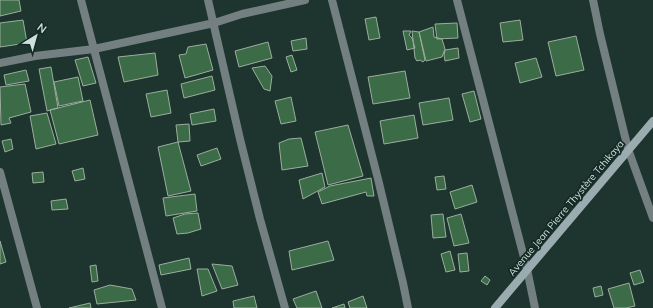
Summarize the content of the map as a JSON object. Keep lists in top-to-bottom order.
{
  "streets": {
    "street": ["Avenue Jean Pierre Thystère Tchikaya"]
  },
  "north": "top right"
}
